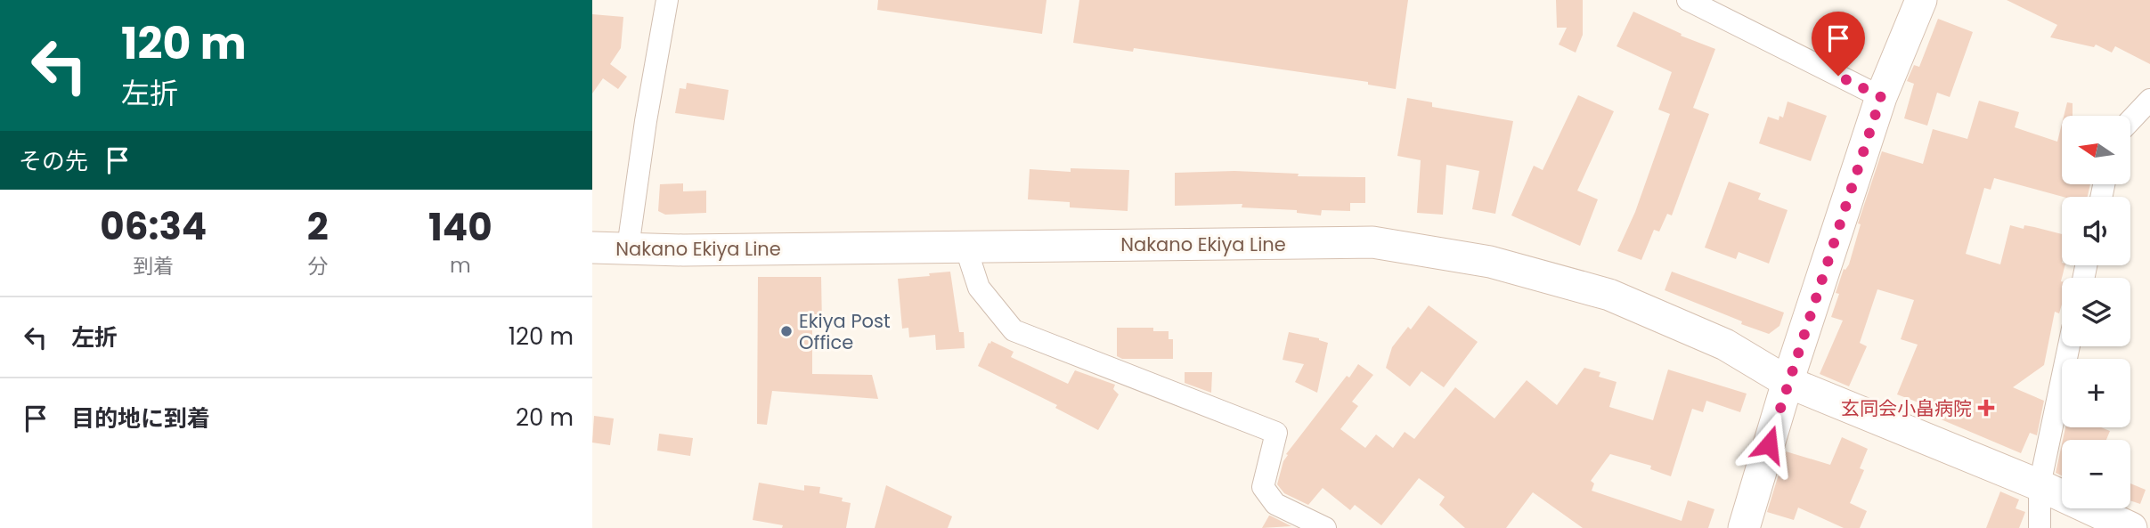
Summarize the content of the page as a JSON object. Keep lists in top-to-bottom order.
{
  "streets": {
    "main road": ["Nakano Ekiya Line"]
  },
  "places": {
    "other": ["Ekiya Post Office"],
    "health": ["玄同会小畠病院"]
  },
  "north": "left",
  "page": {
    "turn": ["120 m", "左折"],
    "map_buttons": ["+", "−"],
    "then": "その先",
    "eta": [
      "06:34",
      "到着",
      "2",
      "分",
      "140",
      "m"
    ],
    "list": [
      {
        "name": "左折",
        "value": "120 m"
      },
      {
        "name": "目的地に到着",
        "value": "20 m"
      }
    ]
  }
}
